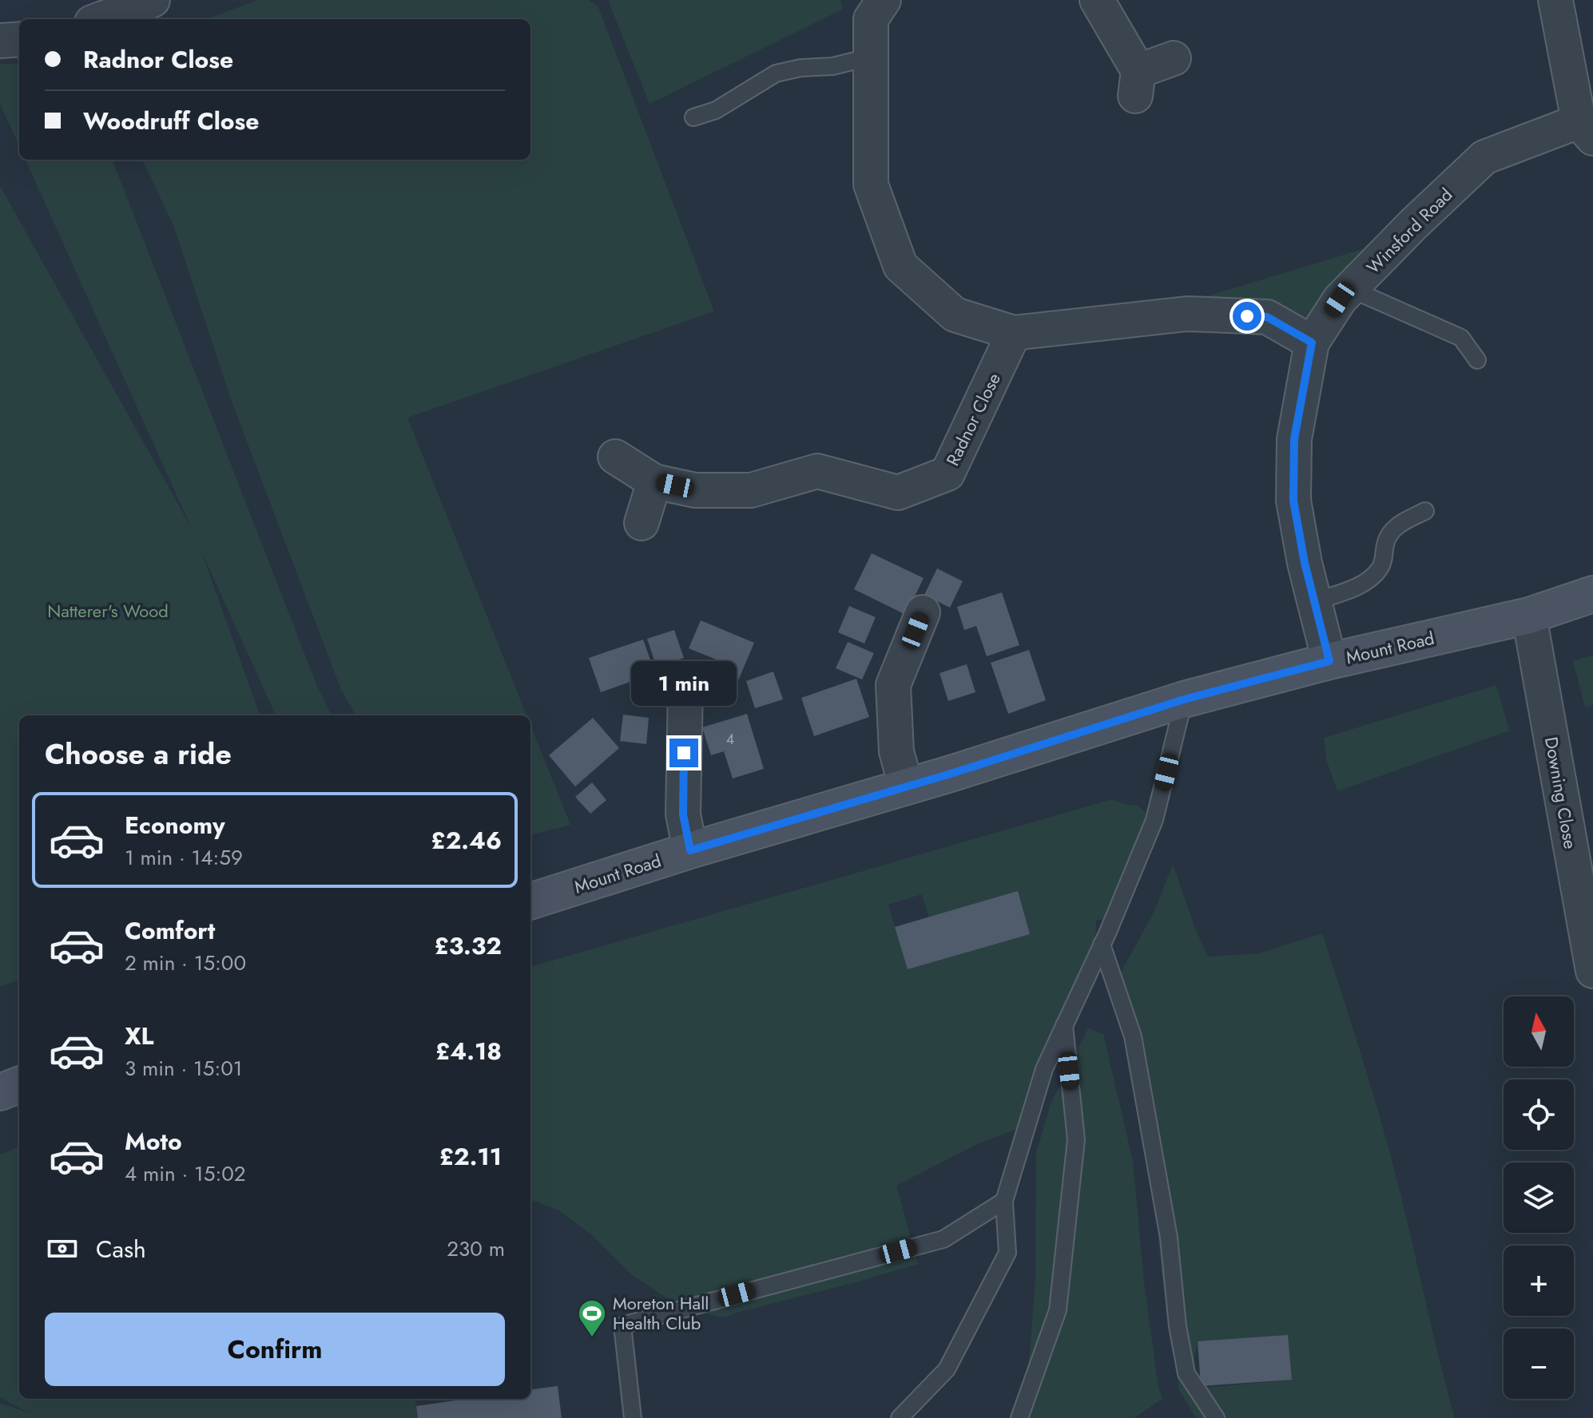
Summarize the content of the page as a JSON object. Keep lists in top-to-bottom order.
{
  "streets": {
    "street": [
      "Winsford Road",
      "Radnor Close",
      "Mount Road",
      "Downing Close"
    ]
  },
  "crossings": [
    ["Winsford Road", "Mount Road"],
    ["Mount Road", "Downing Close"]
  ],
  "parks": ["Natterer's Wood"],
  "places": {
    "sports": ["Moreton Hall Health Club"]
  },
  "house_numbers": ["4"],
  "north": "top",
  "page": {
    "banner": ["Radnor Close", "Woodruff Close"],
    "bubble": "1 min",
    "heading": "Choose a ride",
    "list": [
      {
        "name": "Economy",
        "note": "1 min · 14:59",
        "value": "£2.46"
      },
      {
        "name": "Comfort",
        "note": "2 min · 15:00",
        "value": "£3.32"
      },
      {
        "name": "XL",
        "note": "3 min · 15:01",
        "value": "£4.18"
      },
      {
        "name": "Moto",
        "note": "4 min · 15:02",
        "value": "£2.11"
      }
    ],
    "map_buttons": ["+", "−"],
    "pay": ["Cash", "230 m"],
    "buttons": "Confirm"
  }
}
